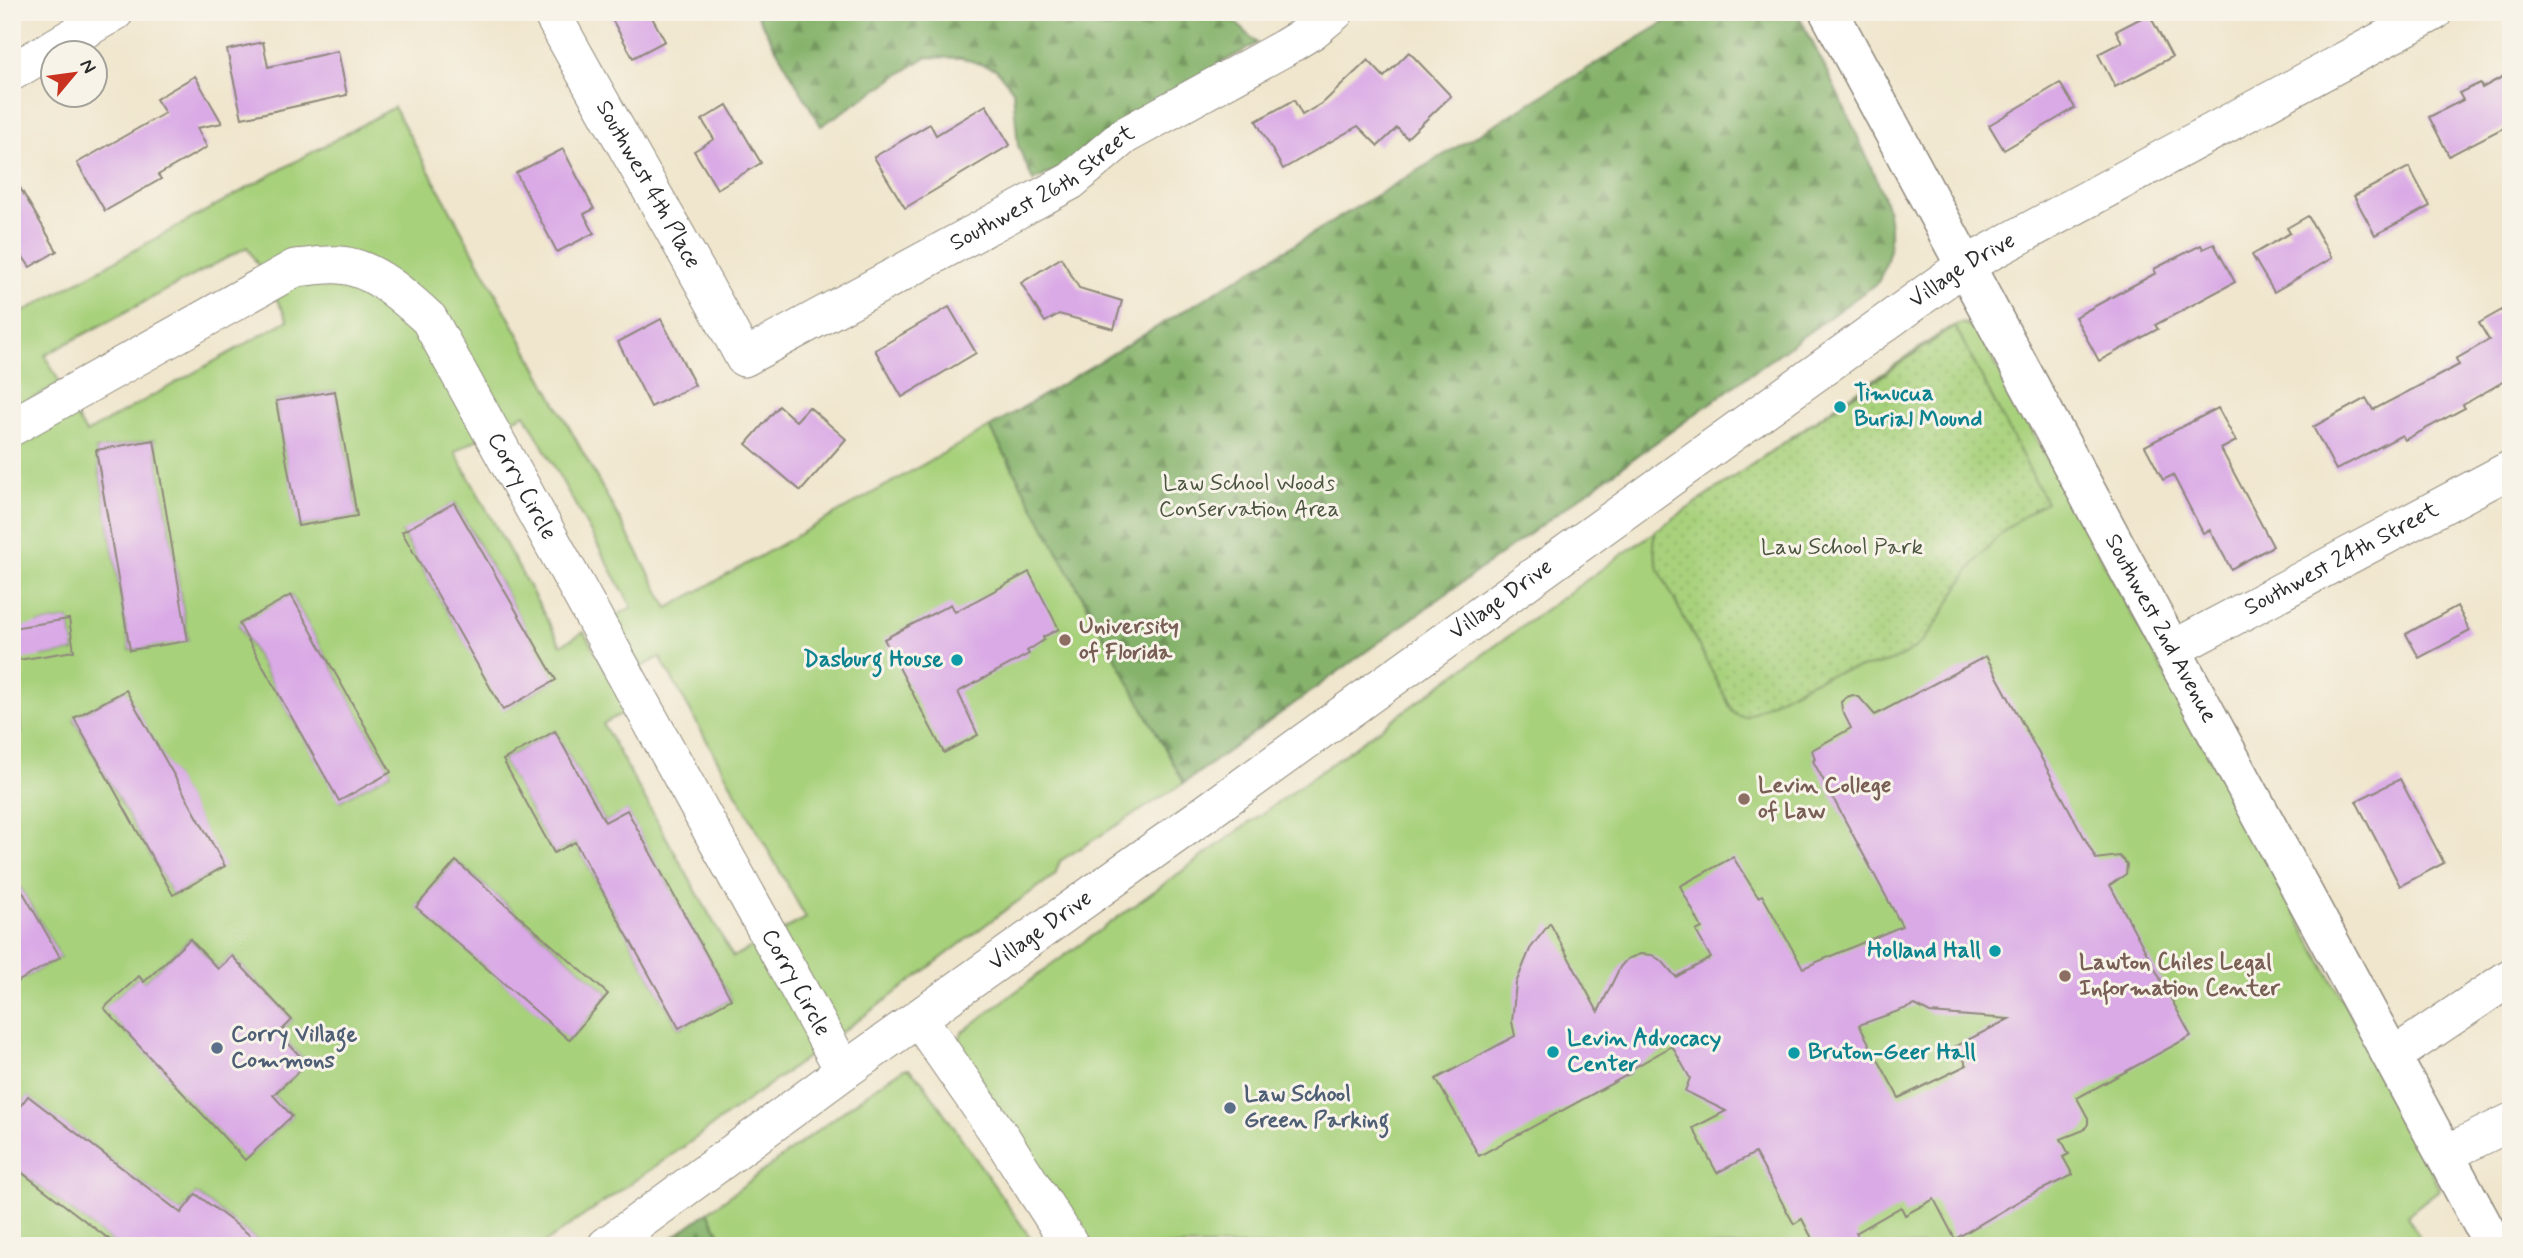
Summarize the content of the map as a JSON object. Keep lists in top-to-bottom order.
{
  "streets": {
    "main road": ["Southwest 2nd Avenue"],
    "street": [
      "Southwest 4th Place",
      "Southwest 26th Street",
      "Village Drive",
      "Corry Circle",
      "Southwest 24th Street"
    ]
  },
  "crossings": [
    ["Southwest 4th Place", "Southwest 26th Street"],
    ["Village Drive", "Corry Circle"],
    ["Village Drive", "Southwest 2nd Avenue"],
    ["Southwest 24th Street", "Southwest 2nd Avenue"]
  ],
  "parks": ["Law School Woods Conservation Area", "Law School Park"],
  "places": [
    "Timucua Burial Mound",
    "University of Florida",
    "Dasburg House",
    "Levin College of Law",
    "Holland Hall",
    "Lawton Chiles Legal Information Center",
    "Corry Village Commons",
    "Levin Advocacy Center",
    "Bruton-Geer Hall",
    "Law School Green Parking"
  ],
  "north": "top right"
}
